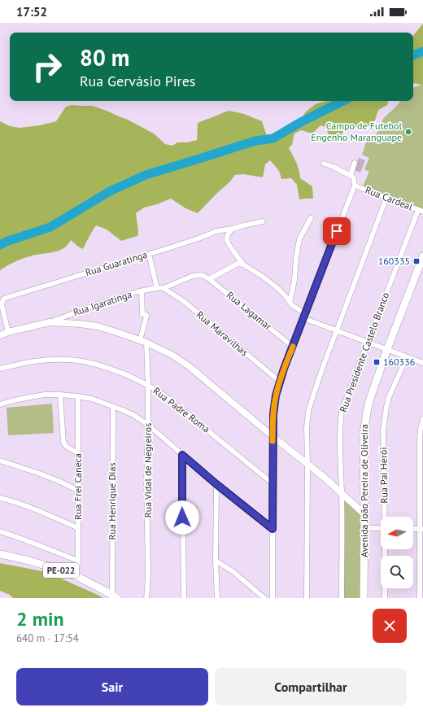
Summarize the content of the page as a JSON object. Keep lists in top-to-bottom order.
{
  "streets": {
    "main road": ["Avenida João Pereira de Oliveira", "PE-022"],
    "street": [
      "Rua Cardeal",
      "Rua Guaratinga",
      "Rua Igaratinga",
      "Rua Lagamar",
      "Rua Maravilhas",
      "Rua Presidente Castelo Branco",
      "Rua Padre Roma",
      "Rua Vidal de Negreiros",
      "Rua Pai Herói",
      "Rua Frei Caneca",
      "Rua Henrique Dias"
    ]
  },
  "crossings": [
    ["Rua Cardeal", "Rua Presidente Castelo Branco"],
    ["Rua Guaratinga", "Rua Igaratinga"],
    ["Rua Igaratinga", "Rua Lagamar"],
    ["Rua Igaratinga", "Rua Maravilhas"],
    ["Rua Padre Roma", "Rua Vidal de Negreiros"],
    ["Rua Frei Caneca", "PE-022"],
    ["Rua Henrique Dias", "PE-022"]
  ],
  "places": {
    "other": ["Campo de Futebol Engenho Maranguape"],
    "transit": ["160335", "160336"]
  },
  "north": "left",
  "page": {
    "status": "17:52",
    "turn": ["80 m", "Rua Gervásio Pires"],
    "heading": ["2 min", "640 m · 17:54"],
    "buttons": ["Sair", "Compartilhar"]
  }
}
